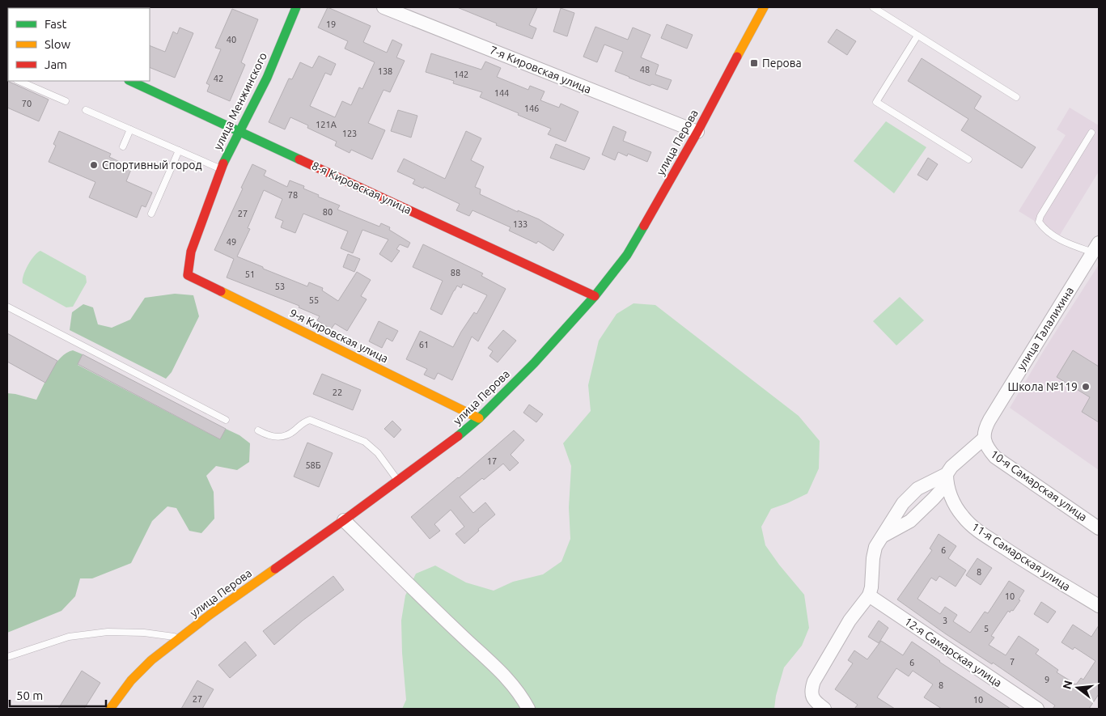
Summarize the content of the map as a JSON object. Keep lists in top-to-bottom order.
{
  "streets": {
    "street": [
      "7-я Кировская улица",
      "улица Менжинского",
      "улица Перова",
      "8-я Кировская улица",
      "улица Талалихина",
      "9-я Кировская улица",
      "10-я Самарская улица",
      "11-я Самарская улица",
      "12-я Самарская улица"
    ]
  },
  "crossings": [
    ["7-я Кировская улица", "улица Перова"],
    ["улица Менжинского", "8-я Кировская улица"],
    ["улица Менжинского", "9-я Кировская улица"],
    ["улица Перова", "8-я Кировская улица"],
    ["улица Перова", "9-я Кировская улица"],
    ["улица Талалихина", "10-я Самарская улица"]
  ],
  "places": {
    "transit": ["Перова"],
    "other": ["Спортивный город", "Школа №119"]
  },
  "house_numbers": [
    "19",
    "40",
    "48",
    "138",
    "142",
    "42",
    "144",
    "70",
    "146",
    "121А",
    "123",
    "78",
    "80",
    "27",
    "133",
    "49",
    "88",
    "51",
    "53",
    "55",
    "61",
    "22",
    "17",
    "58Б",
    "6",
    "8",
    "10",
    "3",
    "5",
    "7",
    "6",
    "9",
    "8",
    "27",
    "10"
  ],
  "legend": ["Fast", "Slow", "Jam"],
  "scale_bar": "50 m",
  "north": "left"
}
